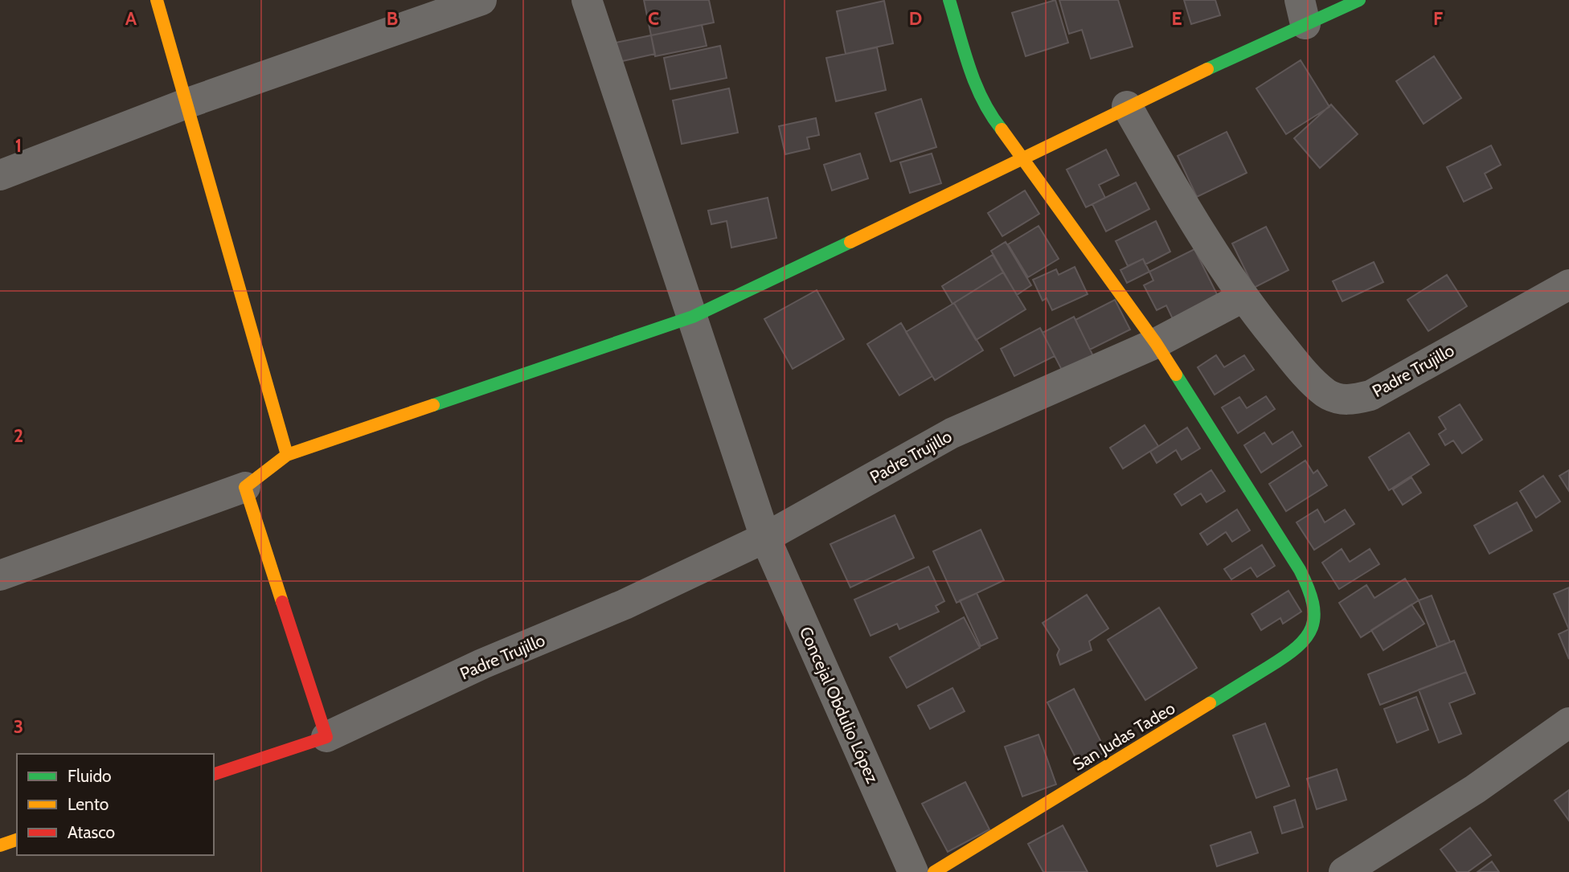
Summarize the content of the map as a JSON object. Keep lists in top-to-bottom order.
{
  "streets": {
    "street": ["Padre Trujillo", "Concejal Obdulio López", "San Judas Tadeo"]
  },
  "crossings": [
    ["Padre Trujillo", "Concejal Obdulio López"],
    ["Padre Trujillo", "San Judas Tadeo"]
  ],
  "legend": ["Fluido", "Lento", "Atasco"],
  "grid": {
    "columns": [
      "A",
      "B",
      "C",
      "D",
      "E",
      "F"
    ],
    "rows": ["1", "2", "3"]
  }
}
